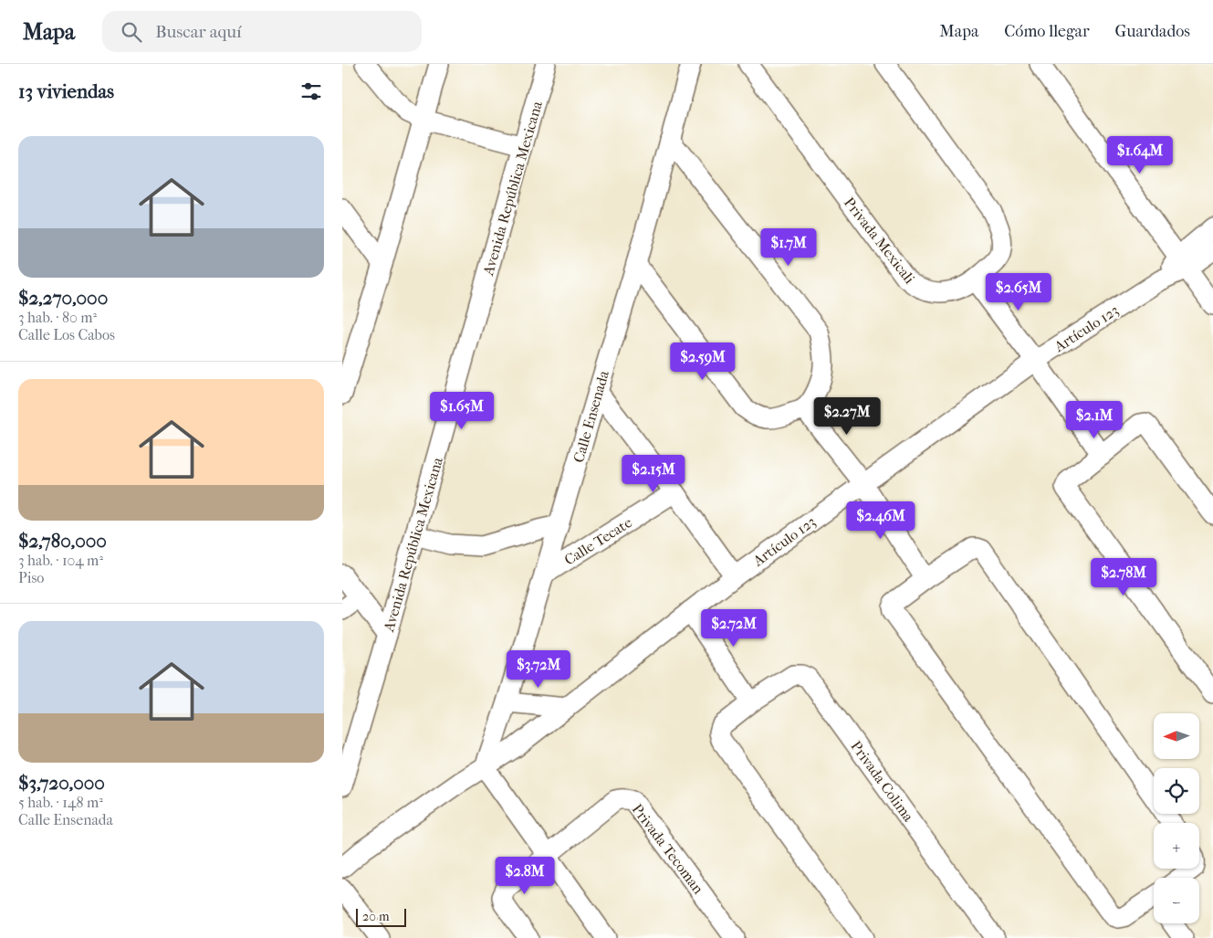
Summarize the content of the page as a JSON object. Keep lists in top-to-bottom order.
{
  "streets": {
    "street": [
      "Avenida República Mexicana",
      "Privada Mexicali",
      "Artículo 123",
      "Calle Ensenada",
      "Calle Tecate",
      "Privada Colima",
      "Privada Tecoman"
    ]
  },
  "crossings": [
    ["Artículo 123", "Calle Ensenada"],
    ["Calle Ensenada", "Calle Tecate"]
  ],
  "scale_bar": "20 m",
  "north": "left",
  "page": {
    "header": "Mapa",
    "search": "Buscar aquí",
    "nav": ["Mapa", "Cómo llegar", "Guardados"],
    "heading": "13 viviendas",
    "list": [
      {
        "name": "$2,270,000",
        "note": "3 hab. · 80 m² · Calle Los Cabos"
      },
      {
        "name": "$2,780,000",
        "note": "3 hab. · 104 m² · Piso"
      },
      {
        "name": "$3,720,000",
        "note": "5 hab. · 148 m² · Calle Ensenada"
      }
    ],
    "price": [
      "$1.64M",
      "$1.7M",
      "$2.65M",
      "$2.59M",
      "$1.65M",
      "$2.27M",
      "$2.1M",
      "$2.15M",
      "$2.46M",
      "$2.78M",
      "$2.72M",
      "$3.72M",
      "$2.8M"
    ],
    "map_buttons": ["+", "−"],
    "scale": "20 m"
  }
}
